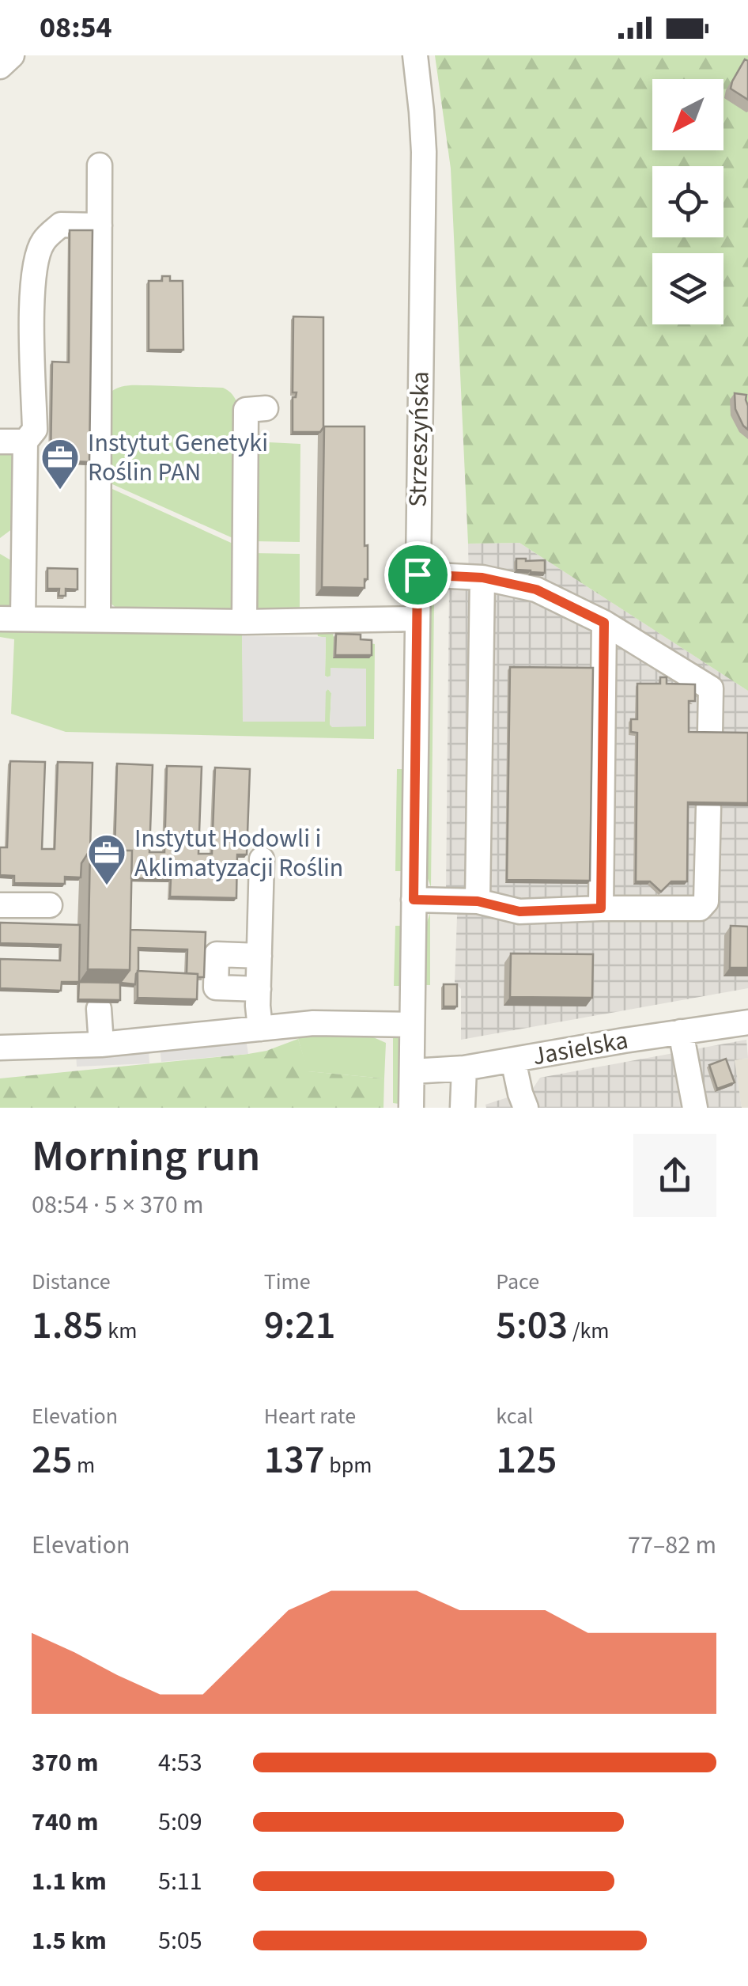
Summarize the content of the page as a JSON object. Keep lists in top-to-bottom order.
{
  "streets": {
    "street": ["Strzeszyńska", "Jasielska"]
  },
  "crossings": [
    ["Strzeszyńska", "Jasielska"]
  ],
  "places": {
    "office": ["Instytut Genetyki Roślin PAN", "Instytut Hodowli i Aklimatyzacji Roślin"]
  },
  "north": "bottom left",
  "page": {
    "status": "08:54",
    "heading": ["Morning run", "08:54 · 5 × 370 m"],
    "stats": [
      ["Distance", "1.85 km"],
      ["Time", "9:21"],
      ["Pace", "5:03 /km"],
      ["Elevation", "25 m"],
      ["Heart rate", "137 bpm"],
      ["kcal", "125"]
    ],
    "chart": ["Elevation", "77–82 m"],
    "list": [
      {
        "name": "370 m",
        "note": "4:53"
      },
      {
        "name": "740 m",
        "note": "5:09"
      },
      {
        "name": "1.1 km",
        "note": "5:11"
      },
      {
        "name": "1.5 km",
        "note": "5:05"
      }
    ]
  }
}
